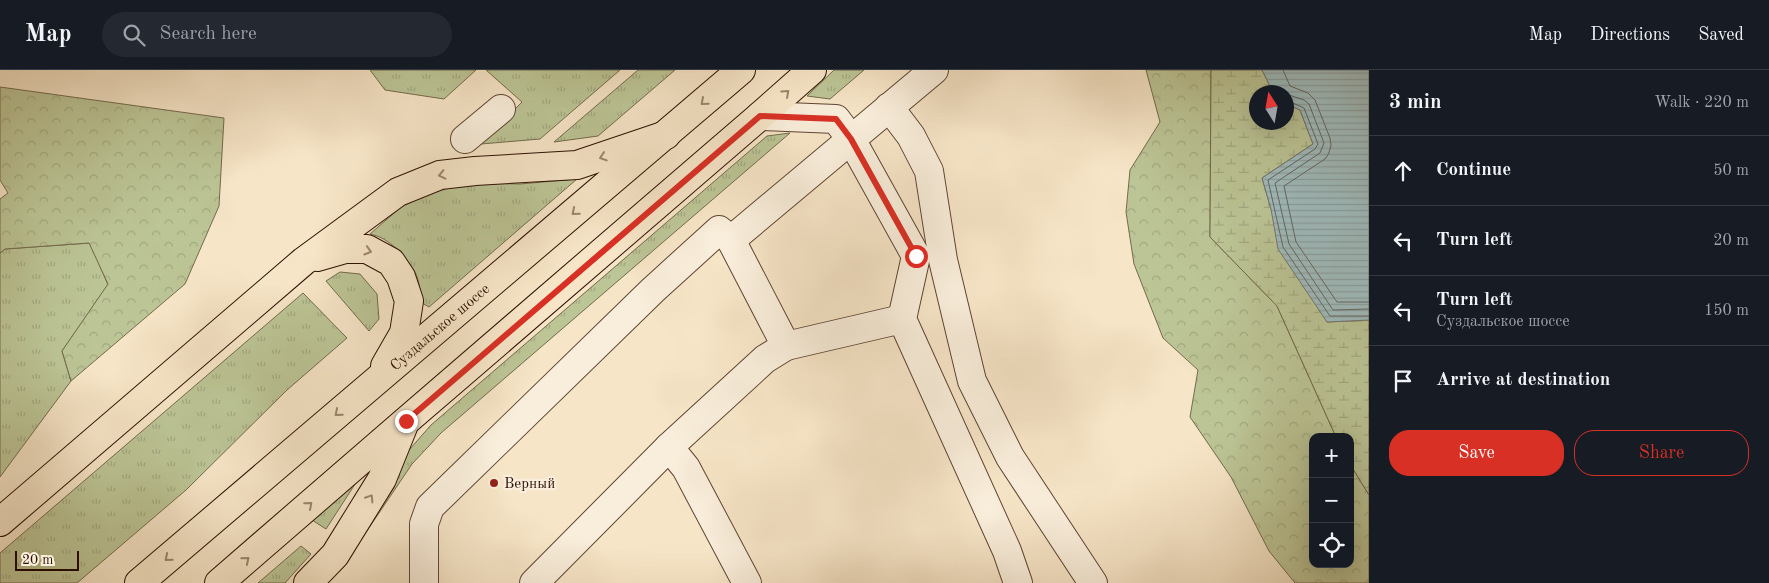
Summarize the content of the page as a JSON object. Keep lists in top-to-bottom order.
{
  "streets": {
    "main road": ["Суздальское шоссе"]
  },
  "places": ["Верный"],
  "scale_bar": "20 m",
  "north": "top",
  "page": {
    "header": "Map",
    "search": "Search here",
    "nav": ["Map", "Directions", "Saved"],
    "heading": ["3 min", "Walk · 220 m"],
    "list": [
      ["Continue", "50 m"],
      ["Turn left", "20 m"],
      ["Turn left", "Суздальское шоссе", "150 m"],
      "Arrive at destination"
    ],
    "buttons": ["Save", "Share"],
    "map_buttons": ["+", "−"],
    "scale": "20 m"
  }
}
